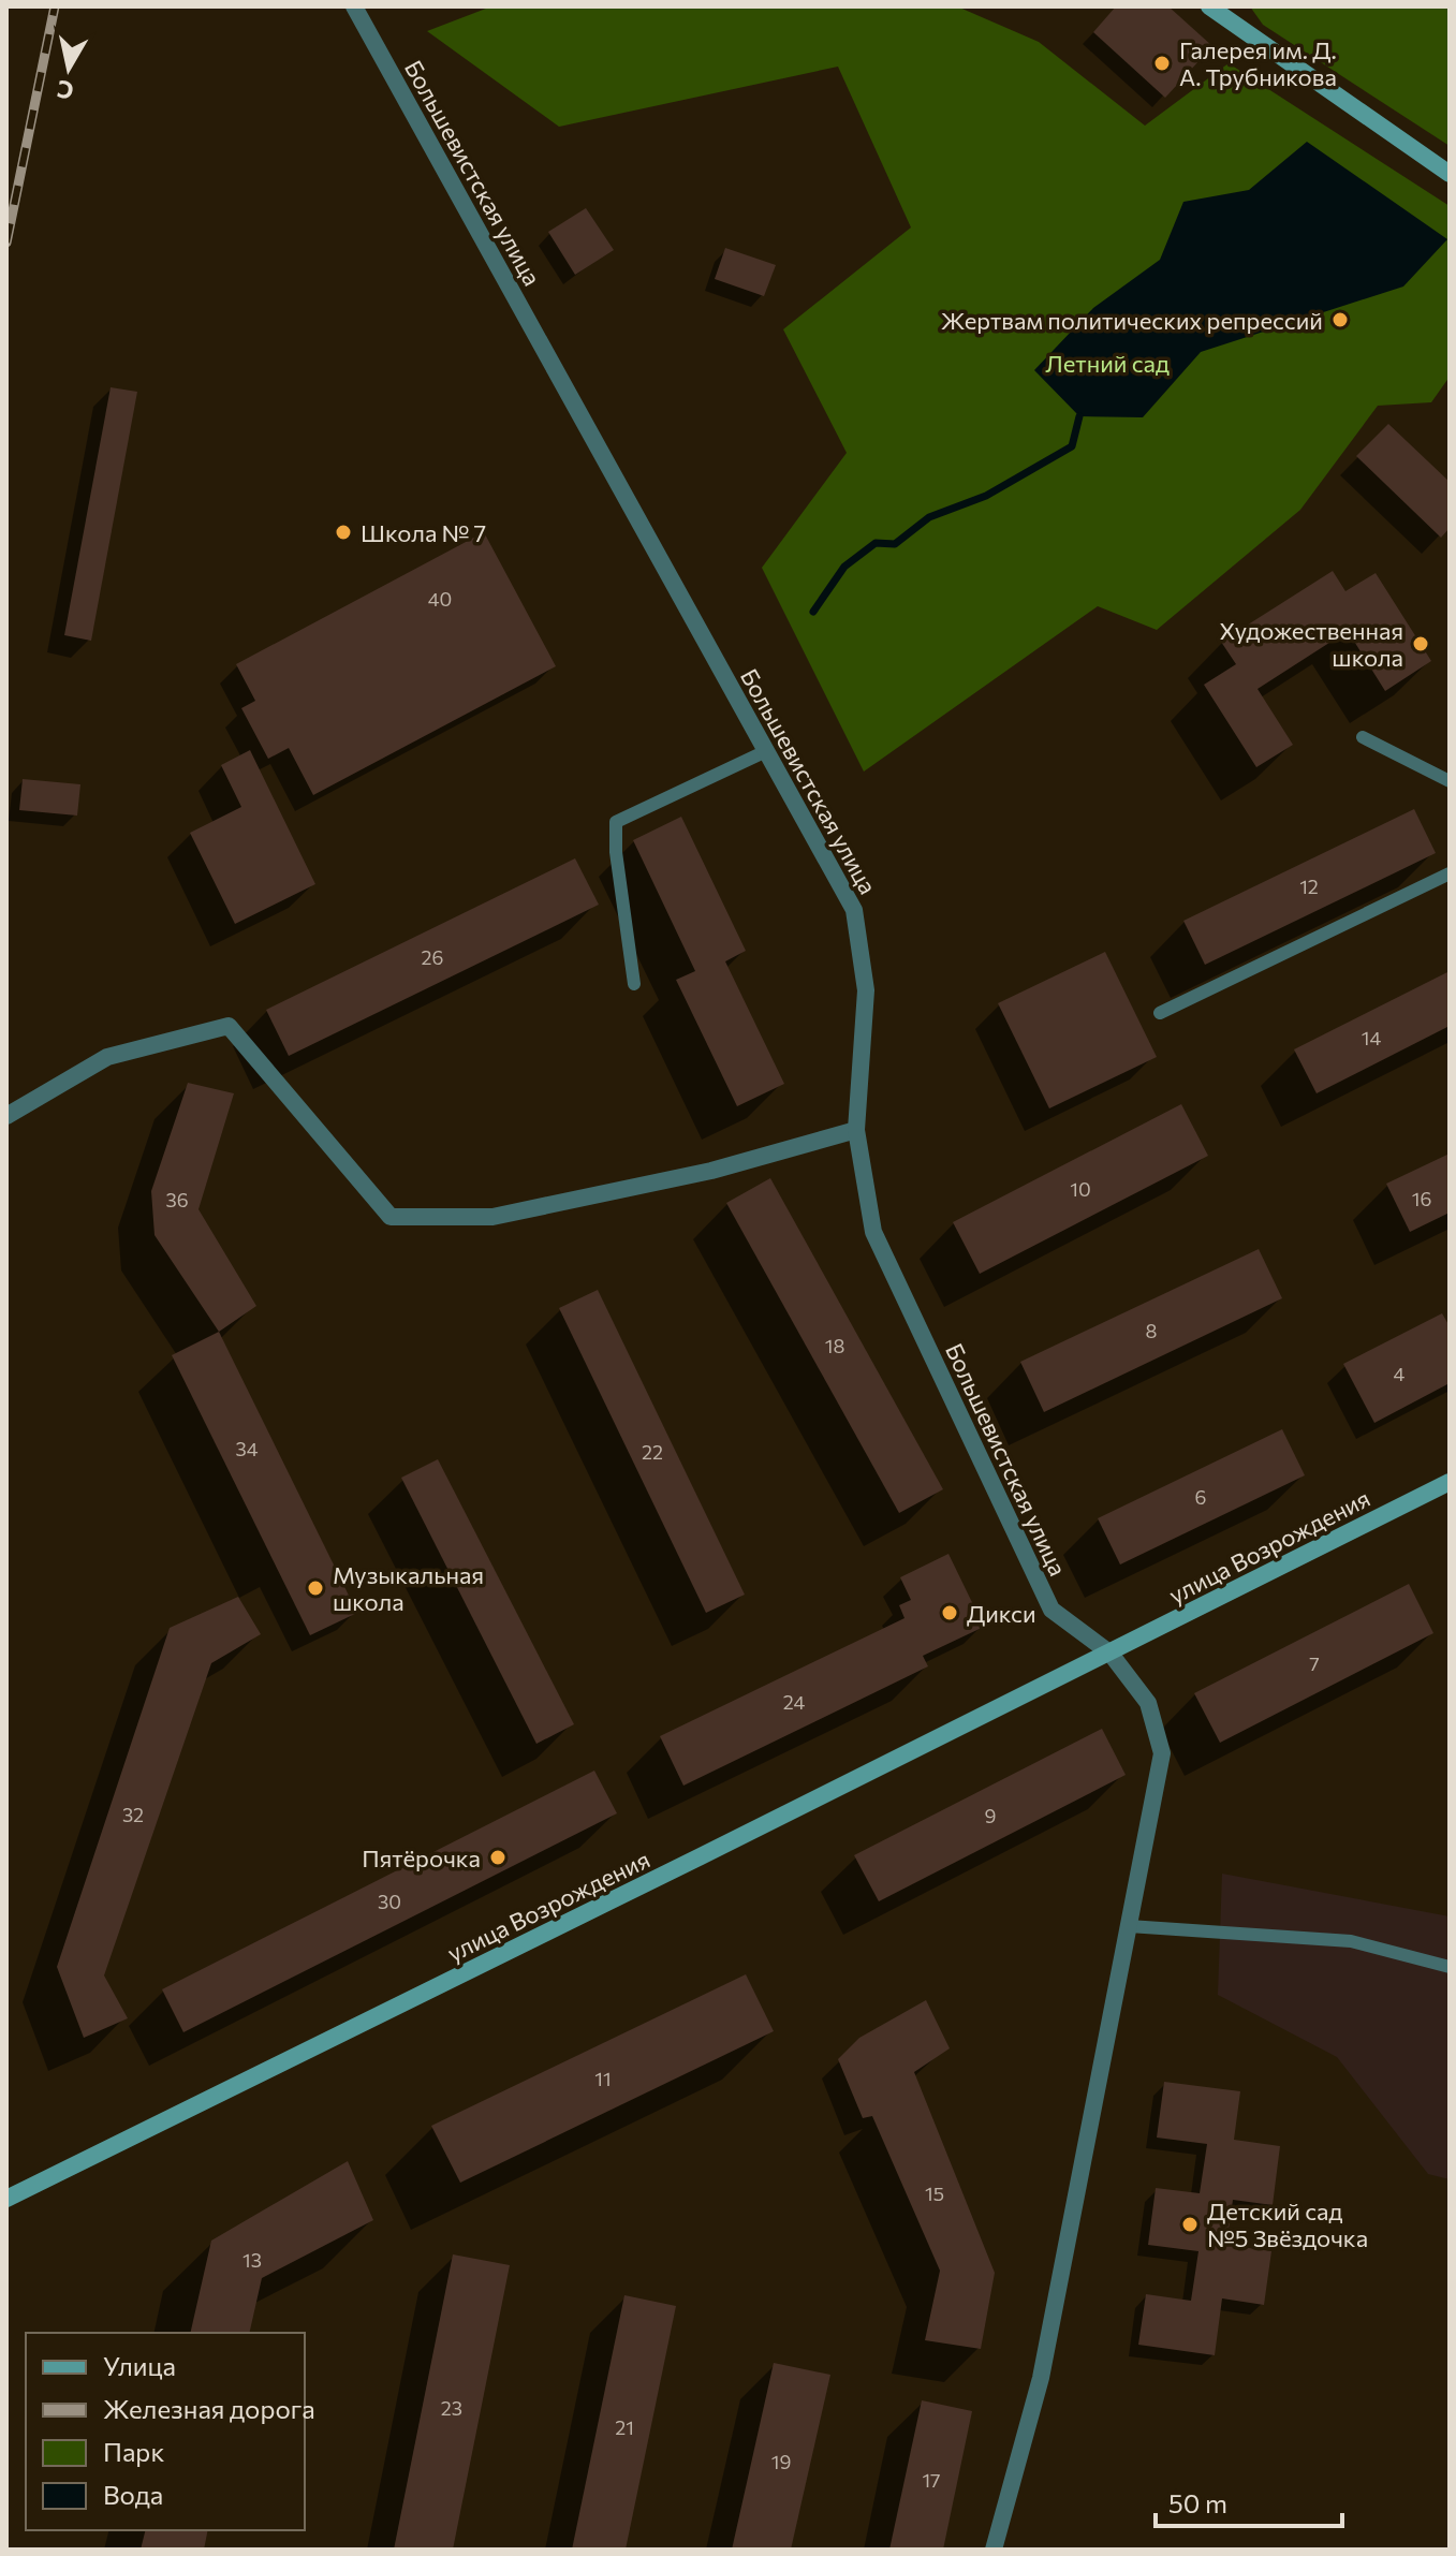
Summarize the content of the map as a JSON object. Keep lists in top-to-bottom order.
{
  "streets": {
    "main road": ["улица Возрождения"],
    "street": ["Большевистская улица"]
  },
  "crossings": [
    ["Большевистская улица", "улица Возрождения"]
  ],
  "parks": ["Летний сад"],
  "places": [
    "Галерея им. Д. А. Трубникова",
    "Жертвам политических репрессий",
    "Школа № 7",
    "Художественная школа",
    "Музыкальная школа",
    "Дикси",
    "Пятёрочка",
    "Детский сад №5 Звёздочка"
  ],
  "house_numbers": [
    "40",
    "12",
    "26",
    "14",
    "10",
    "16",
    "36",
    "8",
    "18",
    "4",
    "34",
    "22",
    "6",
    "7",
    "24",
    "32",
    "9",
    "30",
    "11",
    "15",
    "13",
    "23",
    "21",
    "19",
    "17"
  ],
  "legend": [
    "Улица",
    "Железная дорога",
    "Парк",
    "Вода"
  ],
  "scale_bar": "50 m",
  "north": "bottom"
}
